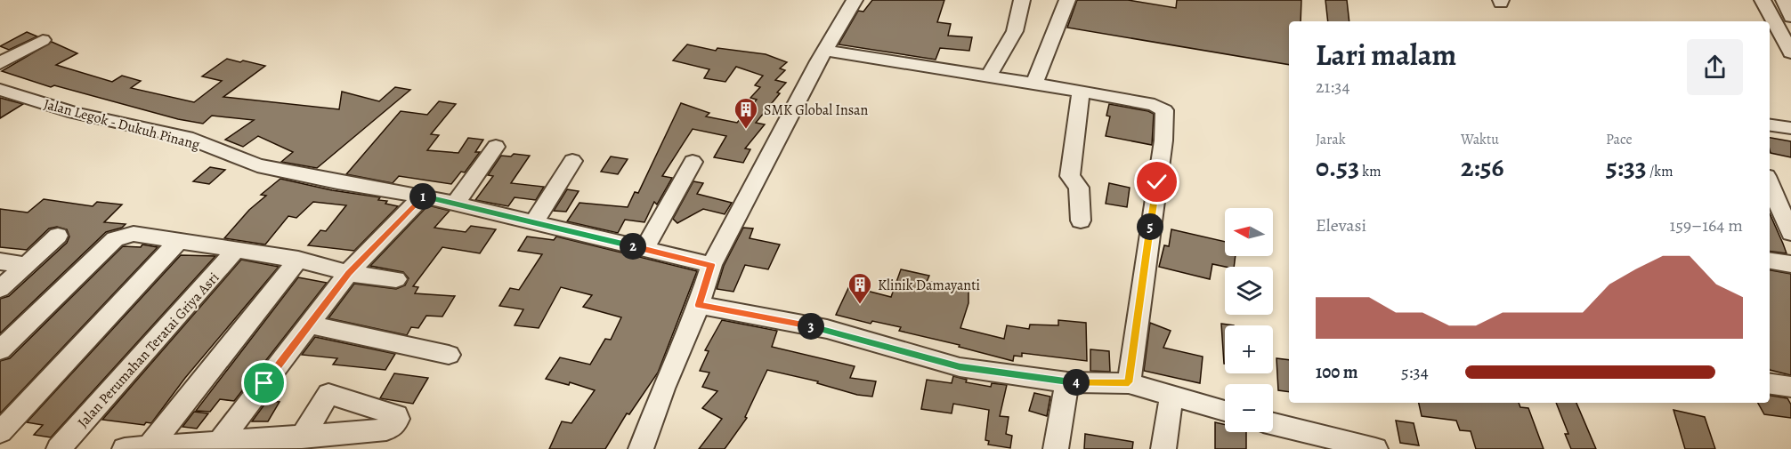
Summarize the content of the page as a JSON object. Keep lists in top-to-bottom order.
{
  "streets": {
    "street": ["Jalan Legok - Dukuh Pinang", "Jalan Perumahan Teratai Griya Asri"]
  },
  "places": {
    "building": ["SMK Global Insan", "Klinik Damayanti"]
  },
  "north": "left",
  "page": {
    "heading": ["Lari malam", "21:34"],
    "stats": [
      ["Jarak", "0.53 km"],
      ["Waktu", "2:56"],
      ["Pace", "5:33 /km"]
    ],
    "pins": [
      "1",
      "5",
      "2",
      "3",
      "4"
    ],
    "chart": ["Elevasi", "159–164 m"],
    "map_buttons": ["+", "−"],
    "list": [
      {
        "name": "100 m",
        "note": "5:34"
      }
    ]
  }
}
